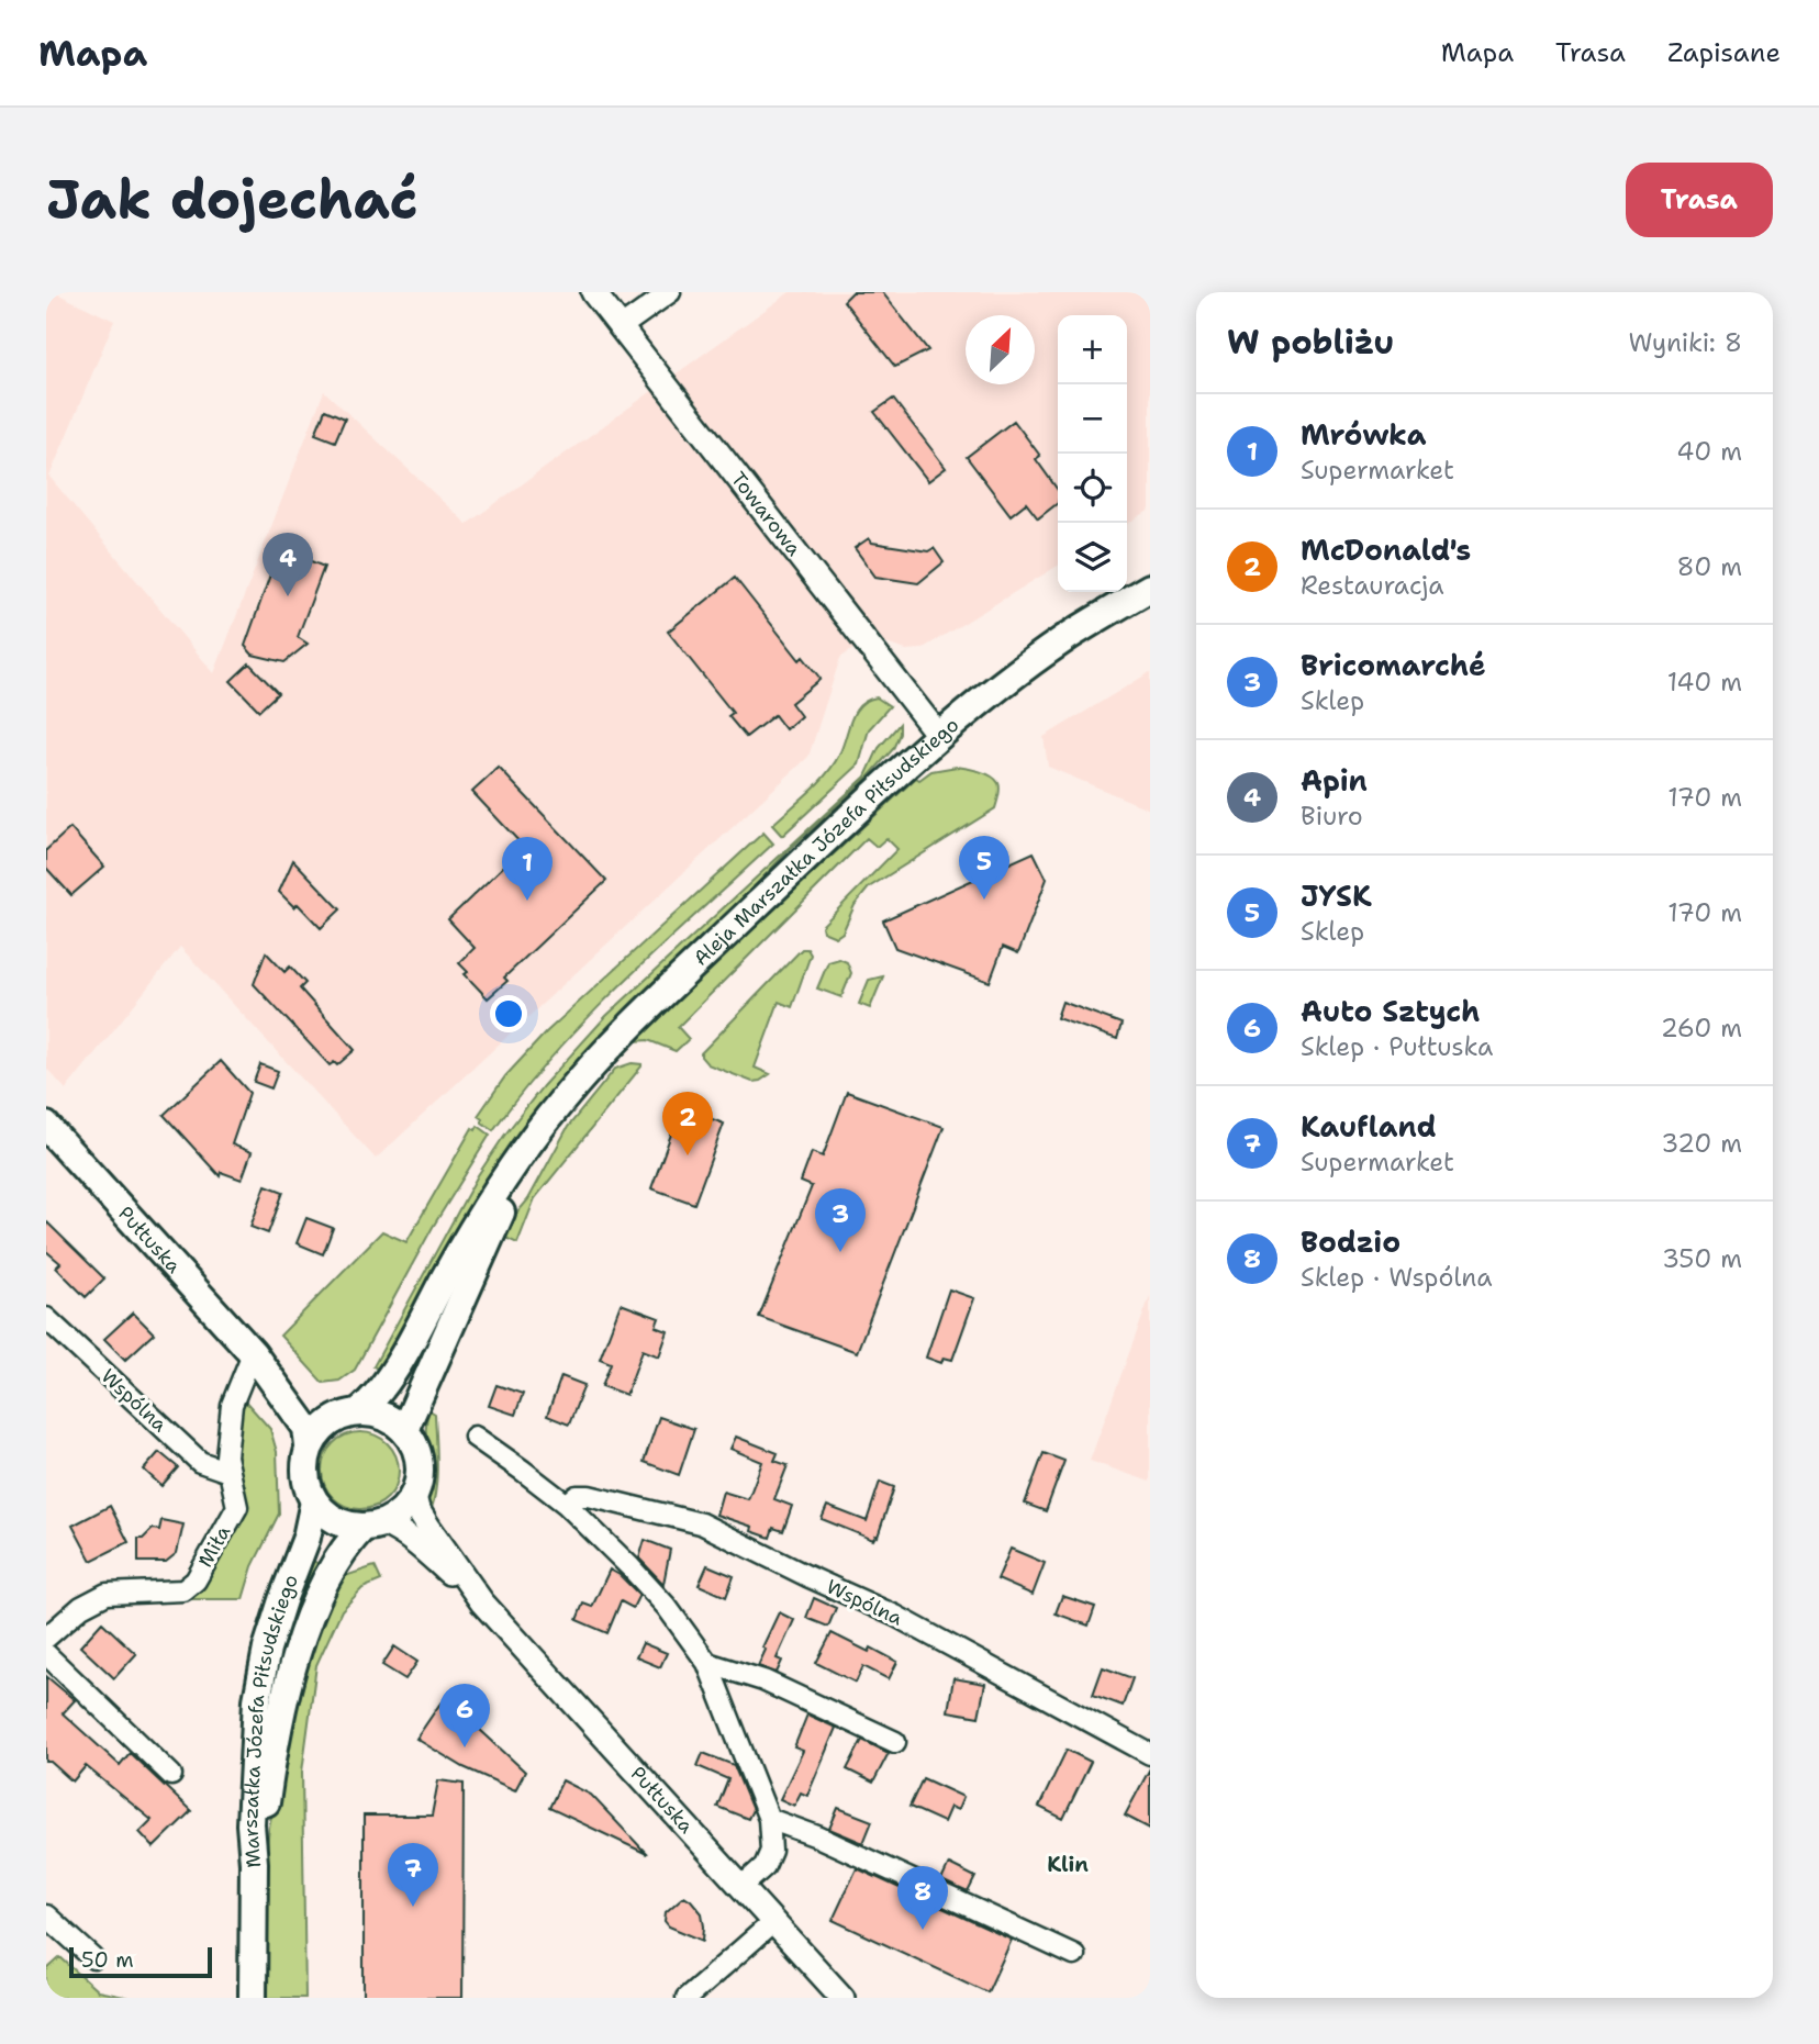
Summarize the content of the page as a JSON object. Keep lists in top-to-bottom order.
{
  "streets": {
    "main road": ["Aleja Marszałka Józefa Piłsudskiego", "Pułtuska", "Marszałka Józefa Piłsudskiego"],
    "street": ["Towarowa", "Wspólna", "Miła"]
  },
  "crossings": [
    ["Towarowa", "Aleja Marszałka Józefa Piłsudskiego"],
    ["Aleja Marszałka Józefa Piłsudskiego", "Pułtuska"],
    ["Aleja Marszałka Józefa Piłsudskiego", "Marszałka Józefa Piłsudskiego"],
    ["Pułtuska", "Miła"],
    ["Pułtuska", "Marszałka Józefa Piłsudskiego"],
    ["Wspólna", "Miła"]
  ],
  "districts": ["Klin"],
  "scale_bar": "50 m",
  "north": "top right",
  "page": {
    "header": "Mapa",
    "nav": ["Mapa", "Trasa", "Zapisane"],
    "buttons": "Trasa",
    "title": "Jak dojechać",
    "heading": ["W pobliżu", "Wyniki: 8"],
    "map_buttons": ["+", "−"],
    "list": [
      {
        "mark": "1",
        "name": "Mrówka",
        "note": "Supermarket",
        "value": "40 m"
      },
      {
        "mark": "2",
        "name": "McDonald's",
        "note": "Restauracja",
        "value": "80 m"
      },
      {
        "mark": "3",
        "name": "Bricomarché",
        "note": "Sklep",
        "value": "140 m"
      },
      {
        "mark": "4",
        "name": "Apin",
        "note": "Biuro",
        "value": "170 m"
      },
      {
        "mark": "5",
        "name": "JYSK",
        "note": "Sklep",
        "value": "170 m"
      },
      {
        "mark": "6",
        "name": "Auto Sztych",
        "note": "Sklep · Pułtuska",
        "value": "260 m"
      },
      {
        "mark": "7",
        "name": "Kaufland",
        "note": "Supermarket",
        "value": "320 m"
      },
      {
        "mark": "8",
        "name": "Bodzio",
        "note": "Sklep · Wspólna",
        "value": "350 m"
      }
    ],
    "pins": [
      "4",
      "5",
      "1",
      "2",
      "3",
      "6",
      "7",
      "8"
    ],
    "scale": "50 m"
  }
}
